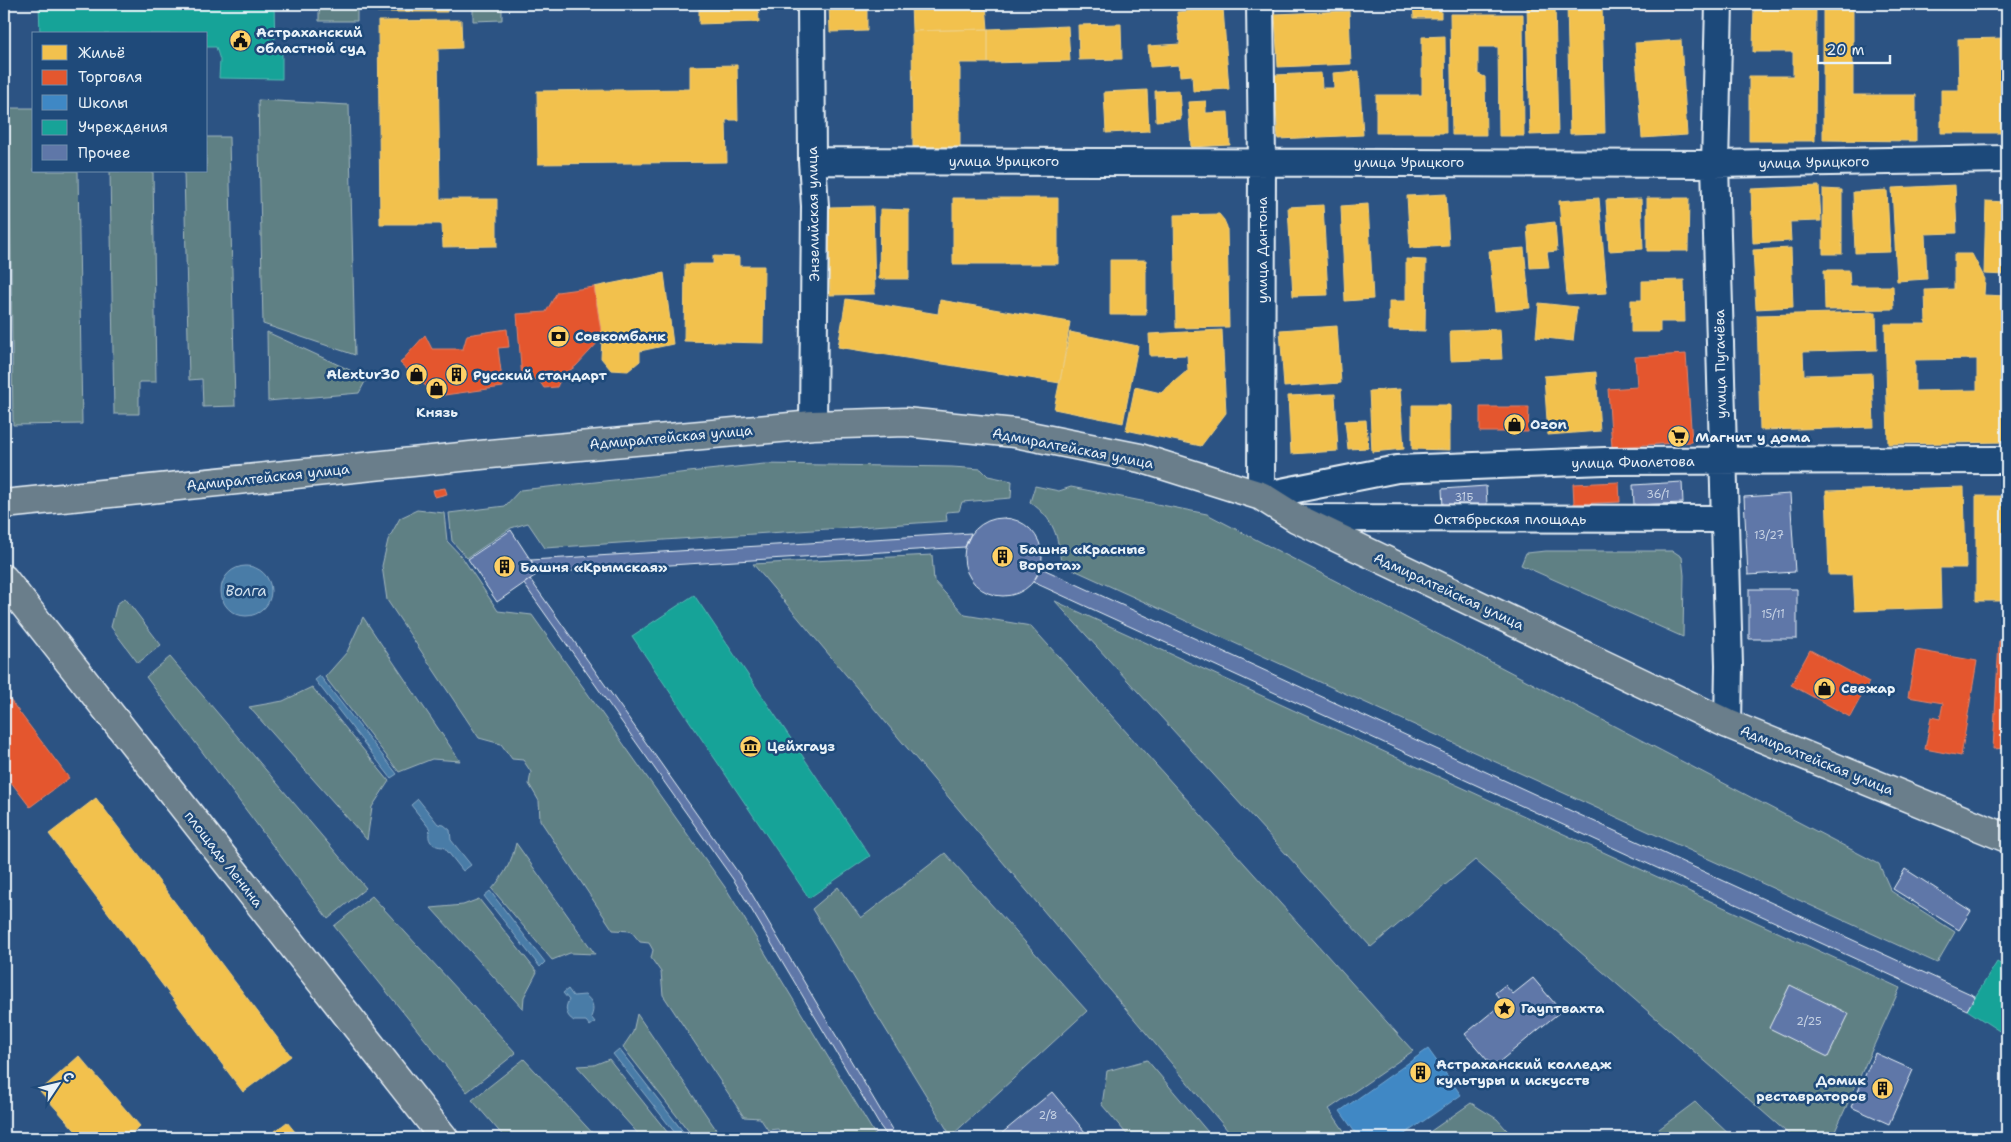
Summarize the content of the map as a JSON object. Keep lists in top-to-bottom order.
{
  "streets": {
    "main road": ["Адмиралтейская улица", "площадь Ленина"],
    "street": [
      "улица Урицкого",
      "Энзелийская улица",
      "улица Дантона",
      "улица Пугачёва",
      "улица Фиолетова",
      "Октябрьская площадь"
    ]
  },
  "crossings": [
    ["улица Урицкого", "Энзелийская улица"],
    ["улица Урицкого", "улица Дантона"],
    ["улица Урицкого", "улица Пугачёва"],
    ["Энзелийская улица", "Адмиралтейская улица"],
    ["улица Дантона", "Адмиралтейская улица"],
    ["улица Дантона", "улица Фиолетова"],
    ["улица Пугачёва", "Адмиралтейская улица"],
    ["улица Пугачёва", "улица Фиолетова"],
    ["улица Пугачёва", "Октябрьская площадь"],
    ["Адмиралтейская улица", "улица Фиолетова"],
    ["Адмиралтейская улица", "Октябрьская площадь"]
  ],
  "water": ["Волга"],
  "places": {
    "public building": ["Астраханский областной суд"],
    "bank": ["Совкомбанк"],
    "shop": [
      "Alextur30",
      "Князь",
      "Ozon",
      "Свежар"
    ],
    "building": [
      "Русский стандарт",
      "Башня «Красные Ворота»",
      "Башня «Крымская»",
      "Астраханский колледж культуры и искусств",
      "Домик реставраторов"
    ],
    "supermarket": ["Магнит у дома"],
    "museum": ["Цейхгауз"],
    "place": ["Гауптвахта"]
  },
  "house_numbers": [
    "36/1",
    "31Б",
    "13/27",
    "15/11",
    "2/25",
    "2/8"
  ],
  "legend": [
    "Жильё",
    "Торговля",
    "Школы",
    "Учреждения",
    "Прочее"
  ],
  "scale_bar": "20 m",
  "north": "top right"
}
